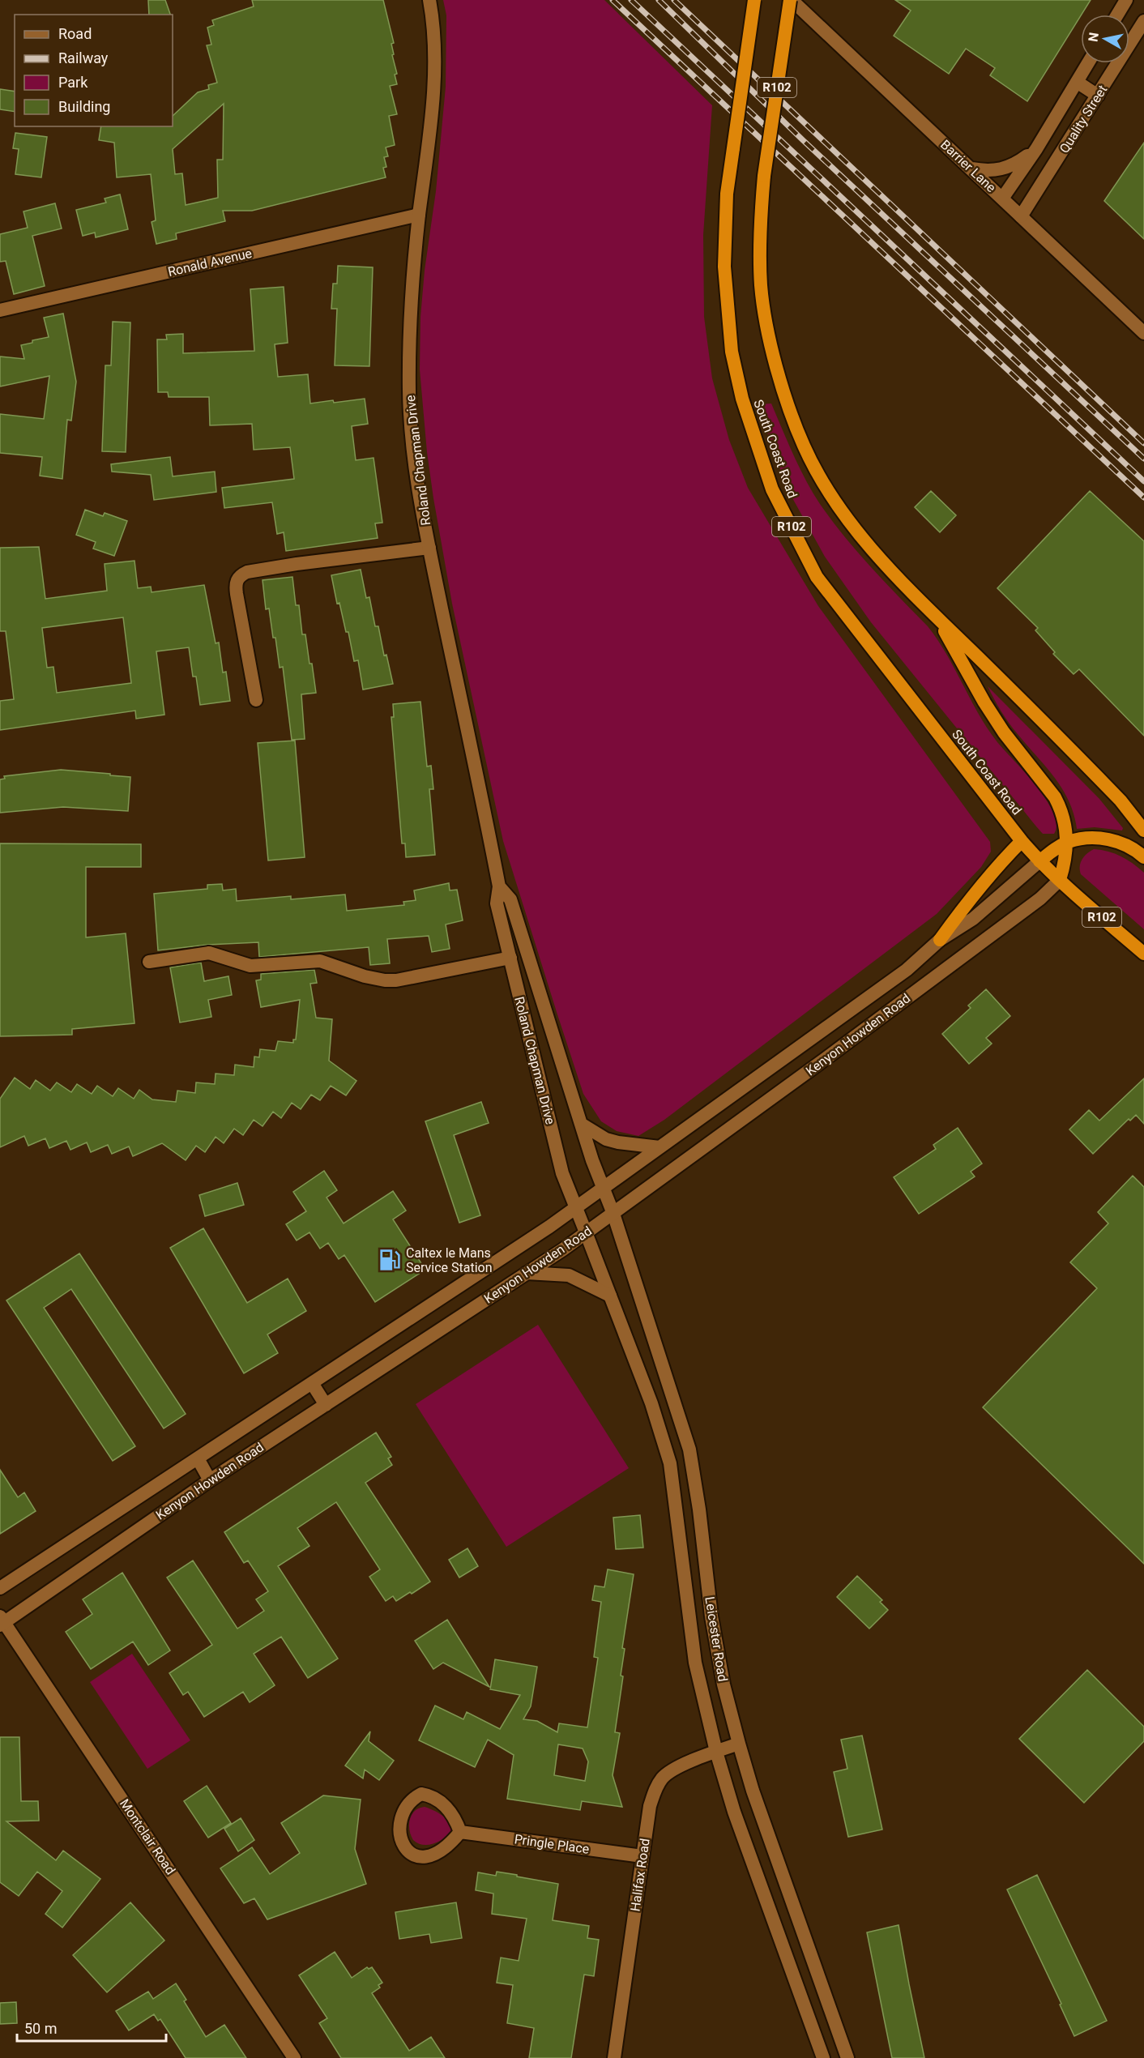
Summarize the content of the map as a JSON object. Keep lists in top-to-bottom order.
{
  "streets": {
    "highway": ["R102", "South Coast Road"],
    "street": [
      "Quality Street",
      "Barrier Lane",
      "Ronald Avenue",
      "Roland Chapman Drive",
      "Kenyon Howden Road",
      "Leicester Road",
      "Montclair Road",
      "Pringle Place",
      "Halifax Road"
    ]
  },
  "crossings": [
    ["R102", "Barrier Lane"],
    ["Quality Street", "Barrier Lane"],
    ["Ronald Avenue", "Roland Chapman Drive"],
    ["South Coast Road", "Kenyon Howden Road"],
    ["Roland Chapman Drive", "Kenyon Howden Road"],
    ["Roland Chapman Drive", "Leicester Road"],
    ["Kenyon Howden Road", "Leicester Road"],
    ["Kenyon Howden Road", "Montclair Road"],
    ["Leicester Road", "Halifax Road"],
    ["Pringle Place", "Halifax Road"]
  ],
  "places": {
    "fuel station": ["Caltex le Mans Service Station"]
  },
  "legend": [
    "Road",
    "Railway",
    "Park",
    "Building"
  ],
  "scale_bar": "50 m",
  "north": "left"
}
